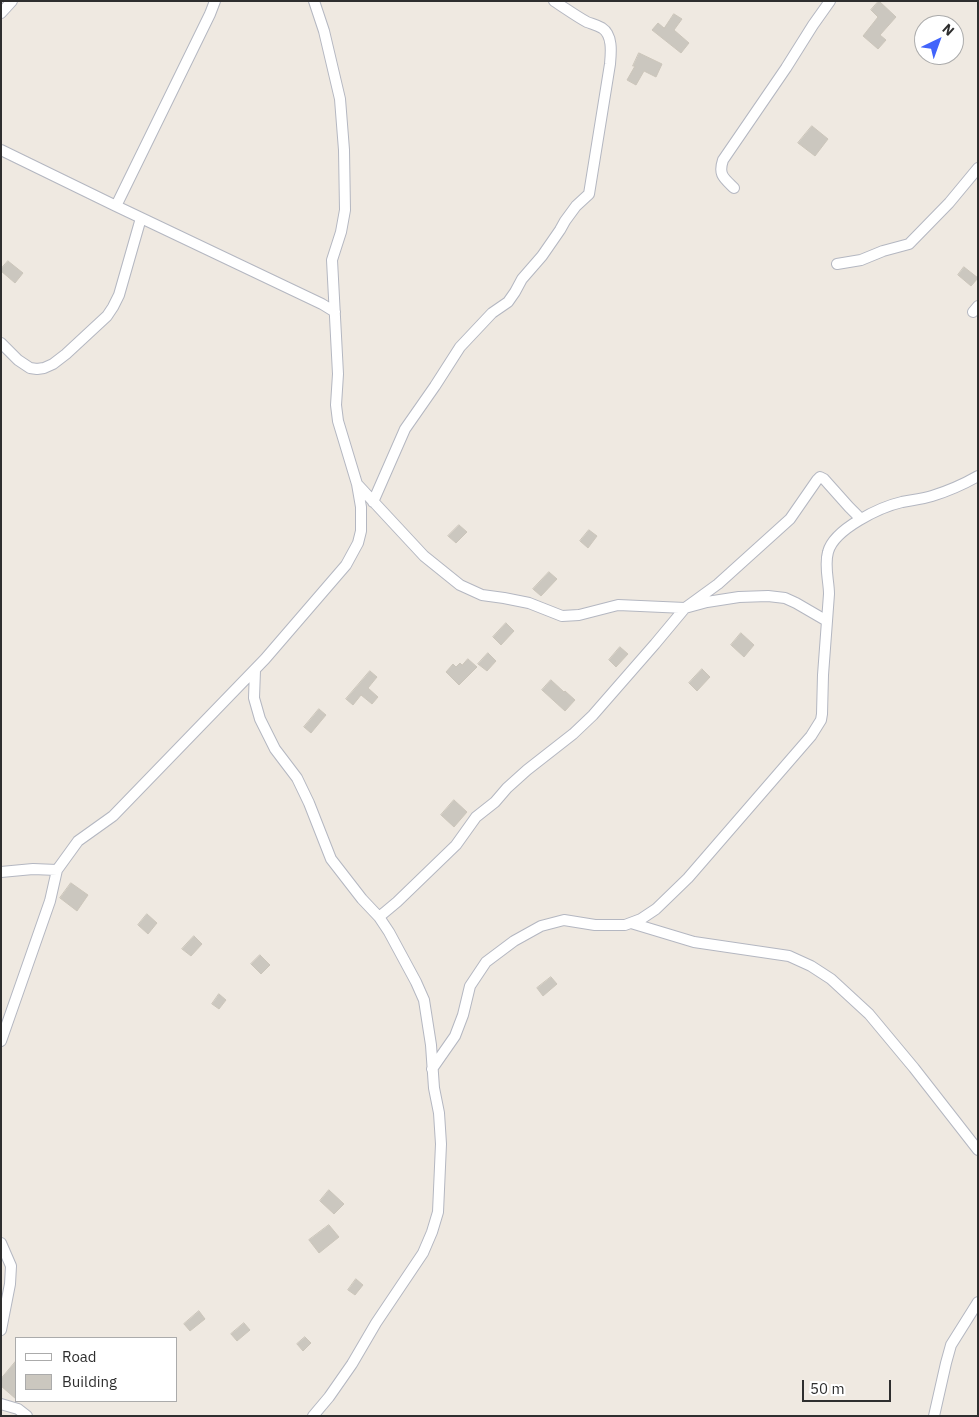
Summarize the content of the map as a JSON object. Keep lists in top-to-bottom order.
{
  "legend": ["Road", "Building"],
  "scale_bar": "50 m",
  "north": "top right"
}
